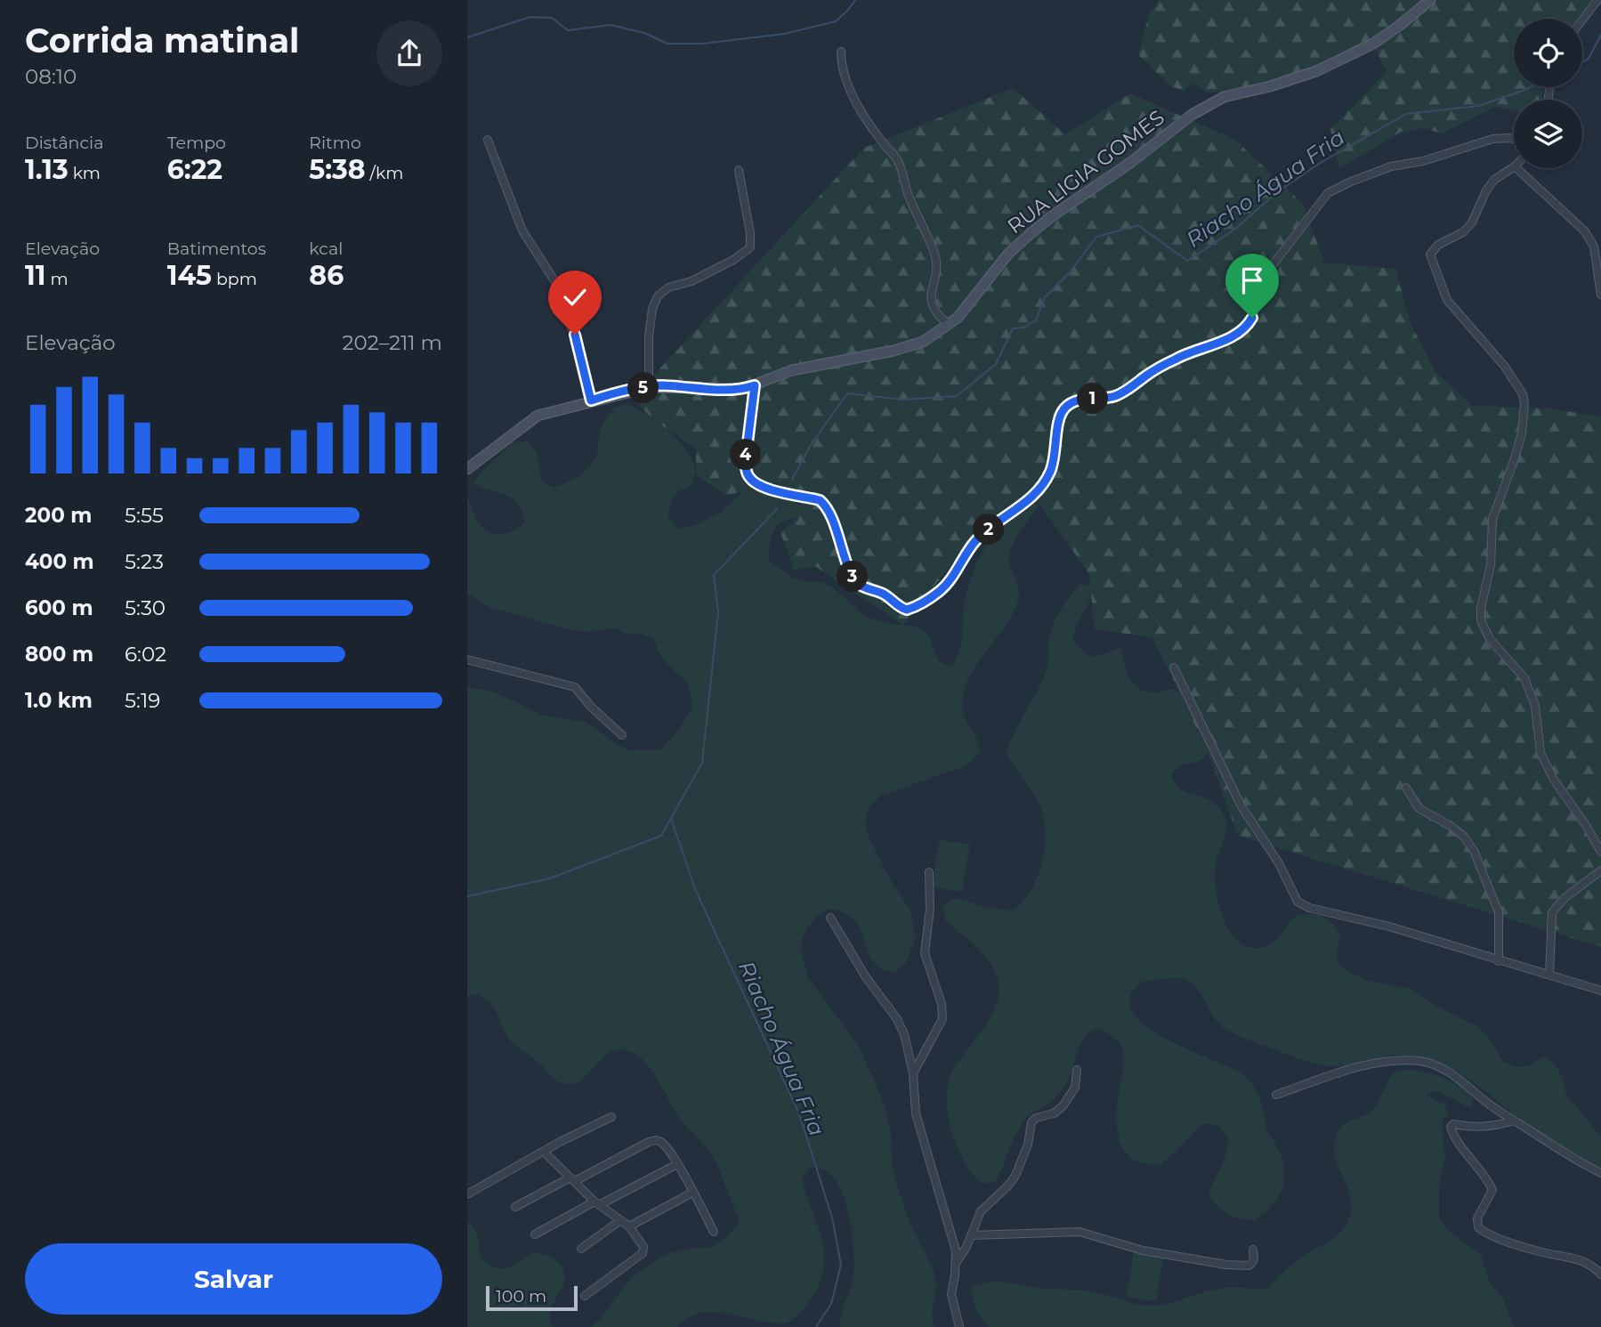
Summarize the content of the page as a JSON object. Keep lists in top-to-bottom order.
{
  "streets": {
    "street": ["RUA LIGIA GOMES"]
  },
  "water": ["Riacho Água Fria"],
  "scale_bar": "100 m",
  "page": {
    "heading": ["Corrida matinal", "08:10"],
    "stats": [
      ["Distância", "1.13 km"],
      ["Tempo", "6:22"],
      ["Ritmo", "5:38 /km"],
      ["Elevação", "11 m"],
      ["Batimentos", "145 bpm"],
      ["kcal", "86"]
    ],
    "chart": ["Elevação", "202–211 m"],
    "pins": [
      "5",
      "1",
      "4",
      "2",
      "3"
    ],
    "list": [
      {
        "name": "200 m",
        "note": "5:55"
      },
      {
        "name": "400 m",
        "note": "5:23"
      },
      {
        "name": "600 m",
        "note": "5:30"
      },
      {
        "name": "800 m",
        "note": "6:02"
      },
      {
        "name": "1.0 km",
        "note": "5:19"
      }
    ],
    "buttons": "Salvar",
    "scale": "100 m"
  }
}
